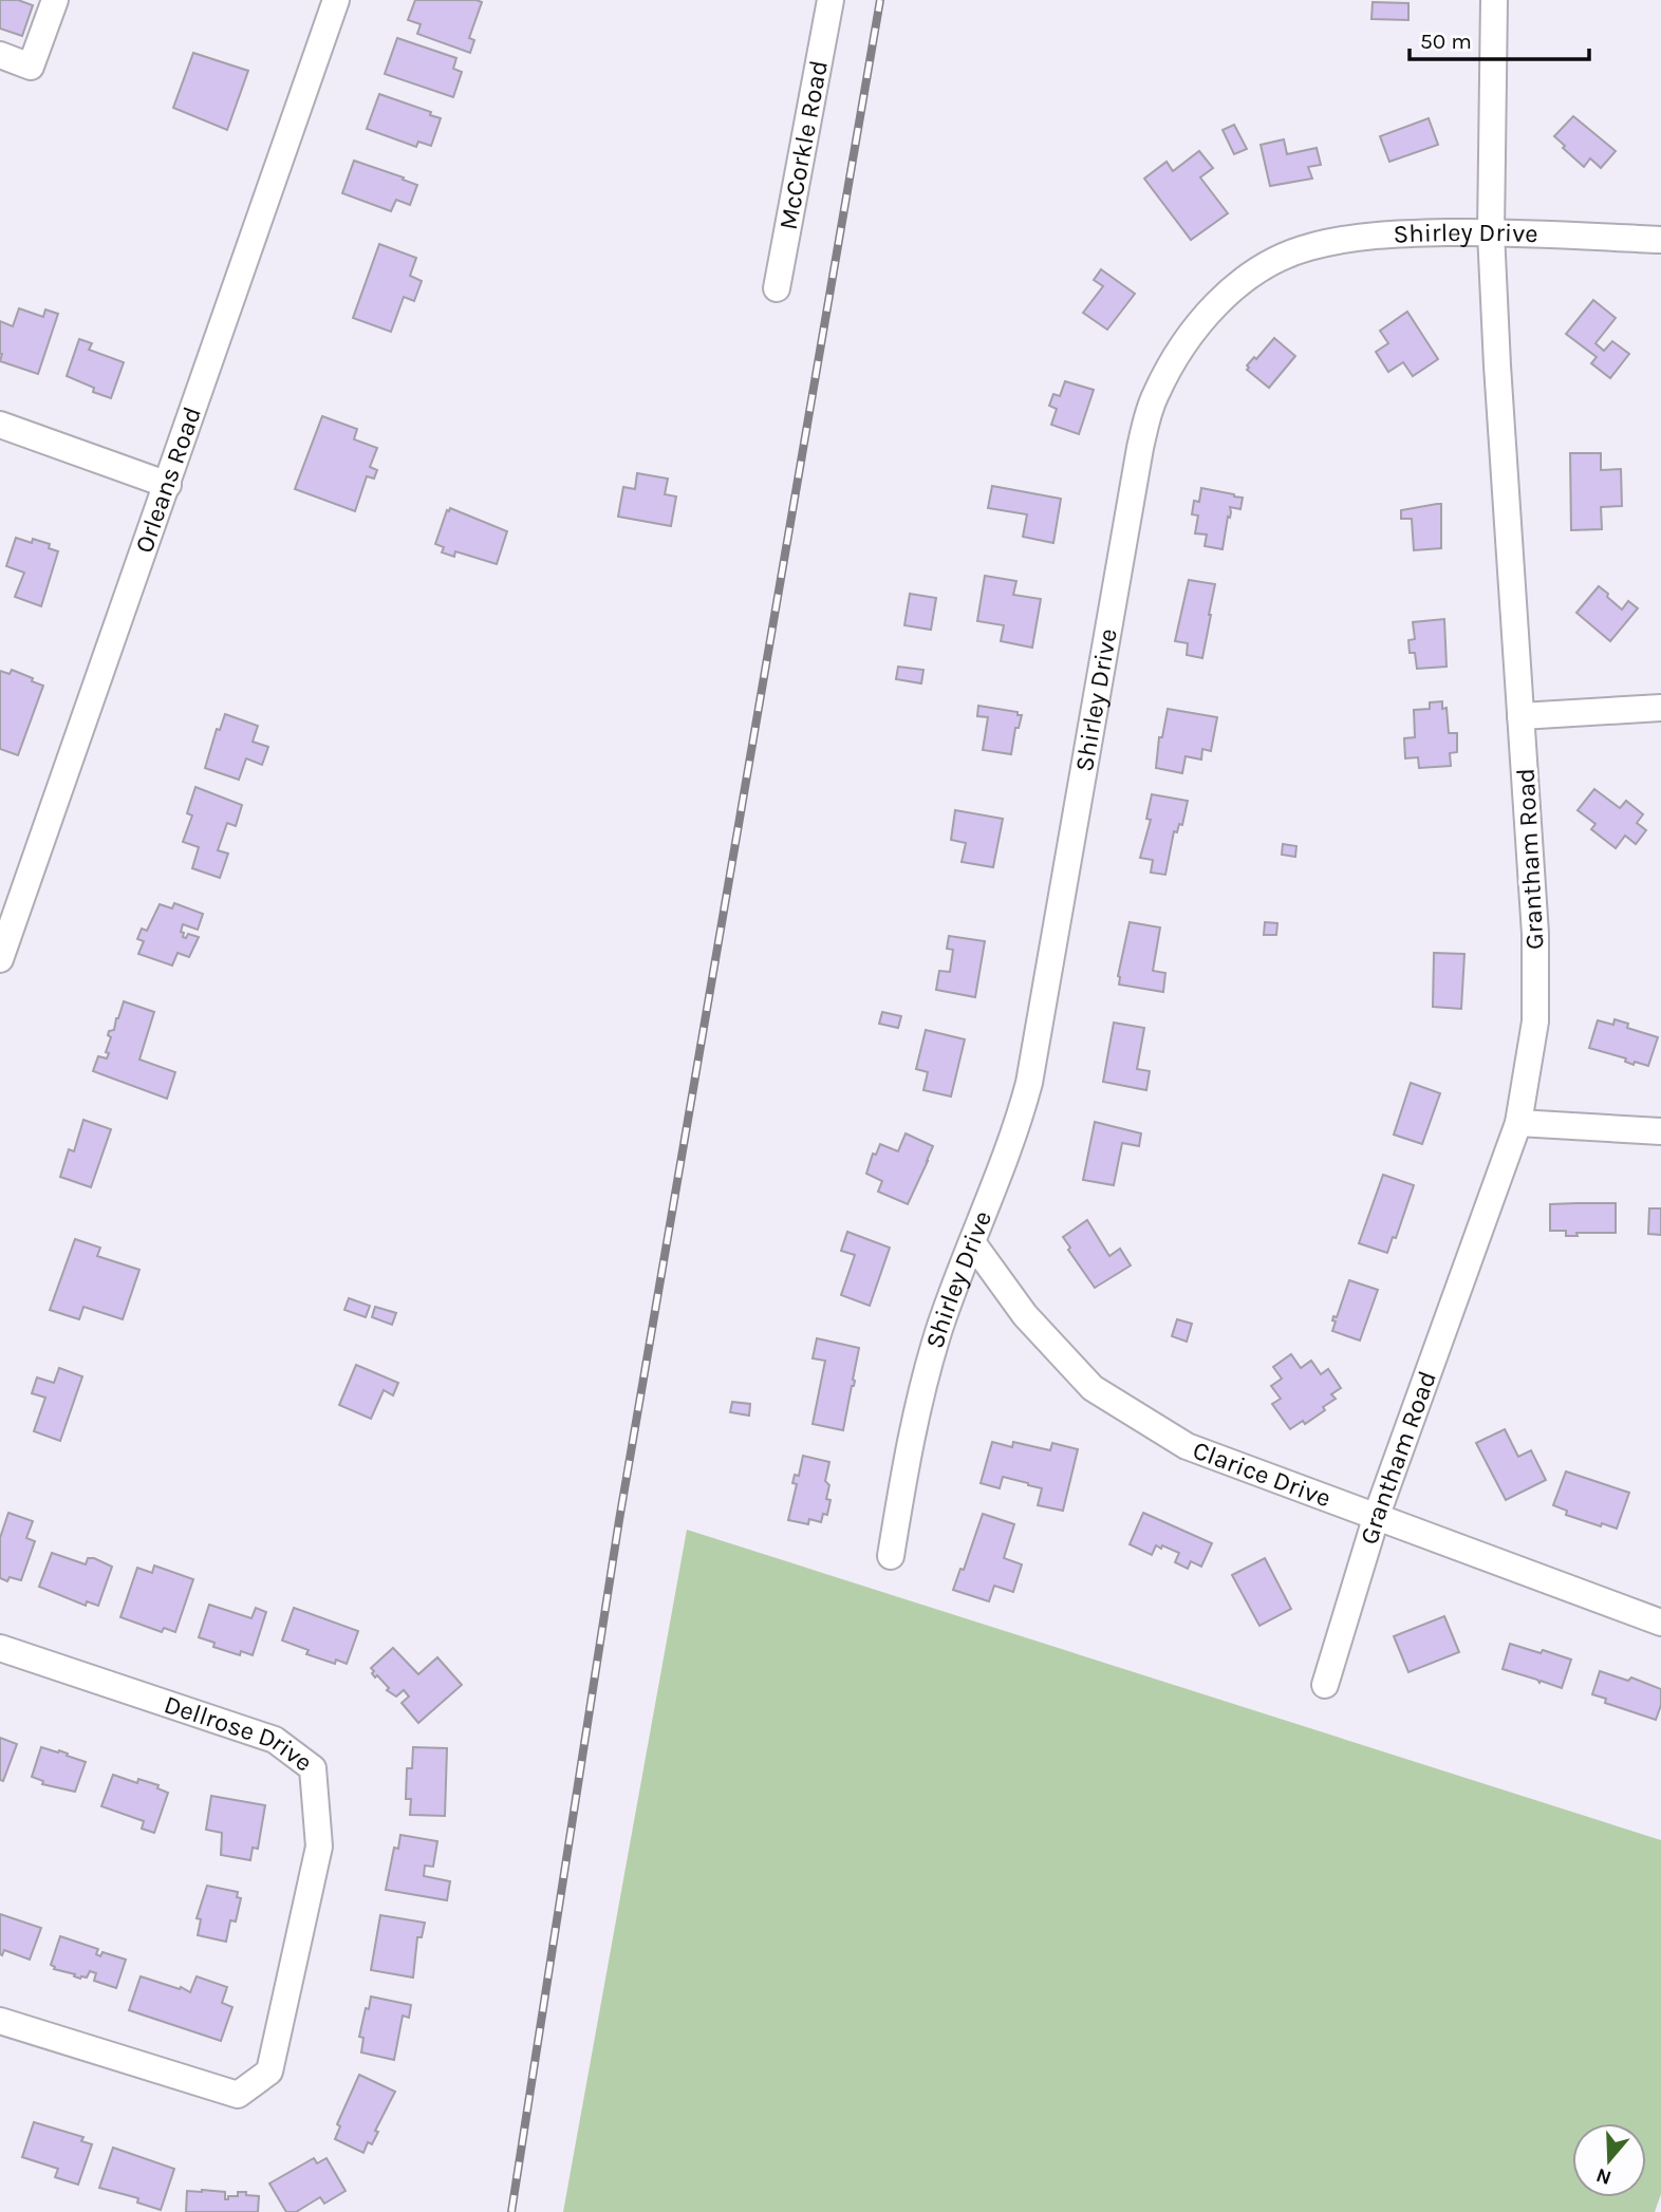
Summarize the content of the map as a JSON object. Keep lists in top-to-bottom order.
{
  "streets": {
    "street": [
      "McCorkle Road",
      "Shirley Drive",
      "Orleans Road",
      "Grantham Road",
      "Clarice Drive",
      "Dellrose Drive"
    ]
  },
  "crossings": [
    ["Shirley Drive", "Grantham Road"],
    ["Shirley Drive", "Clarice Drive"],
    ["Grantham Road", "Clarice Drive"]
  ],
  "scale_bar": "50 m",
  "north": "bottom"
}
